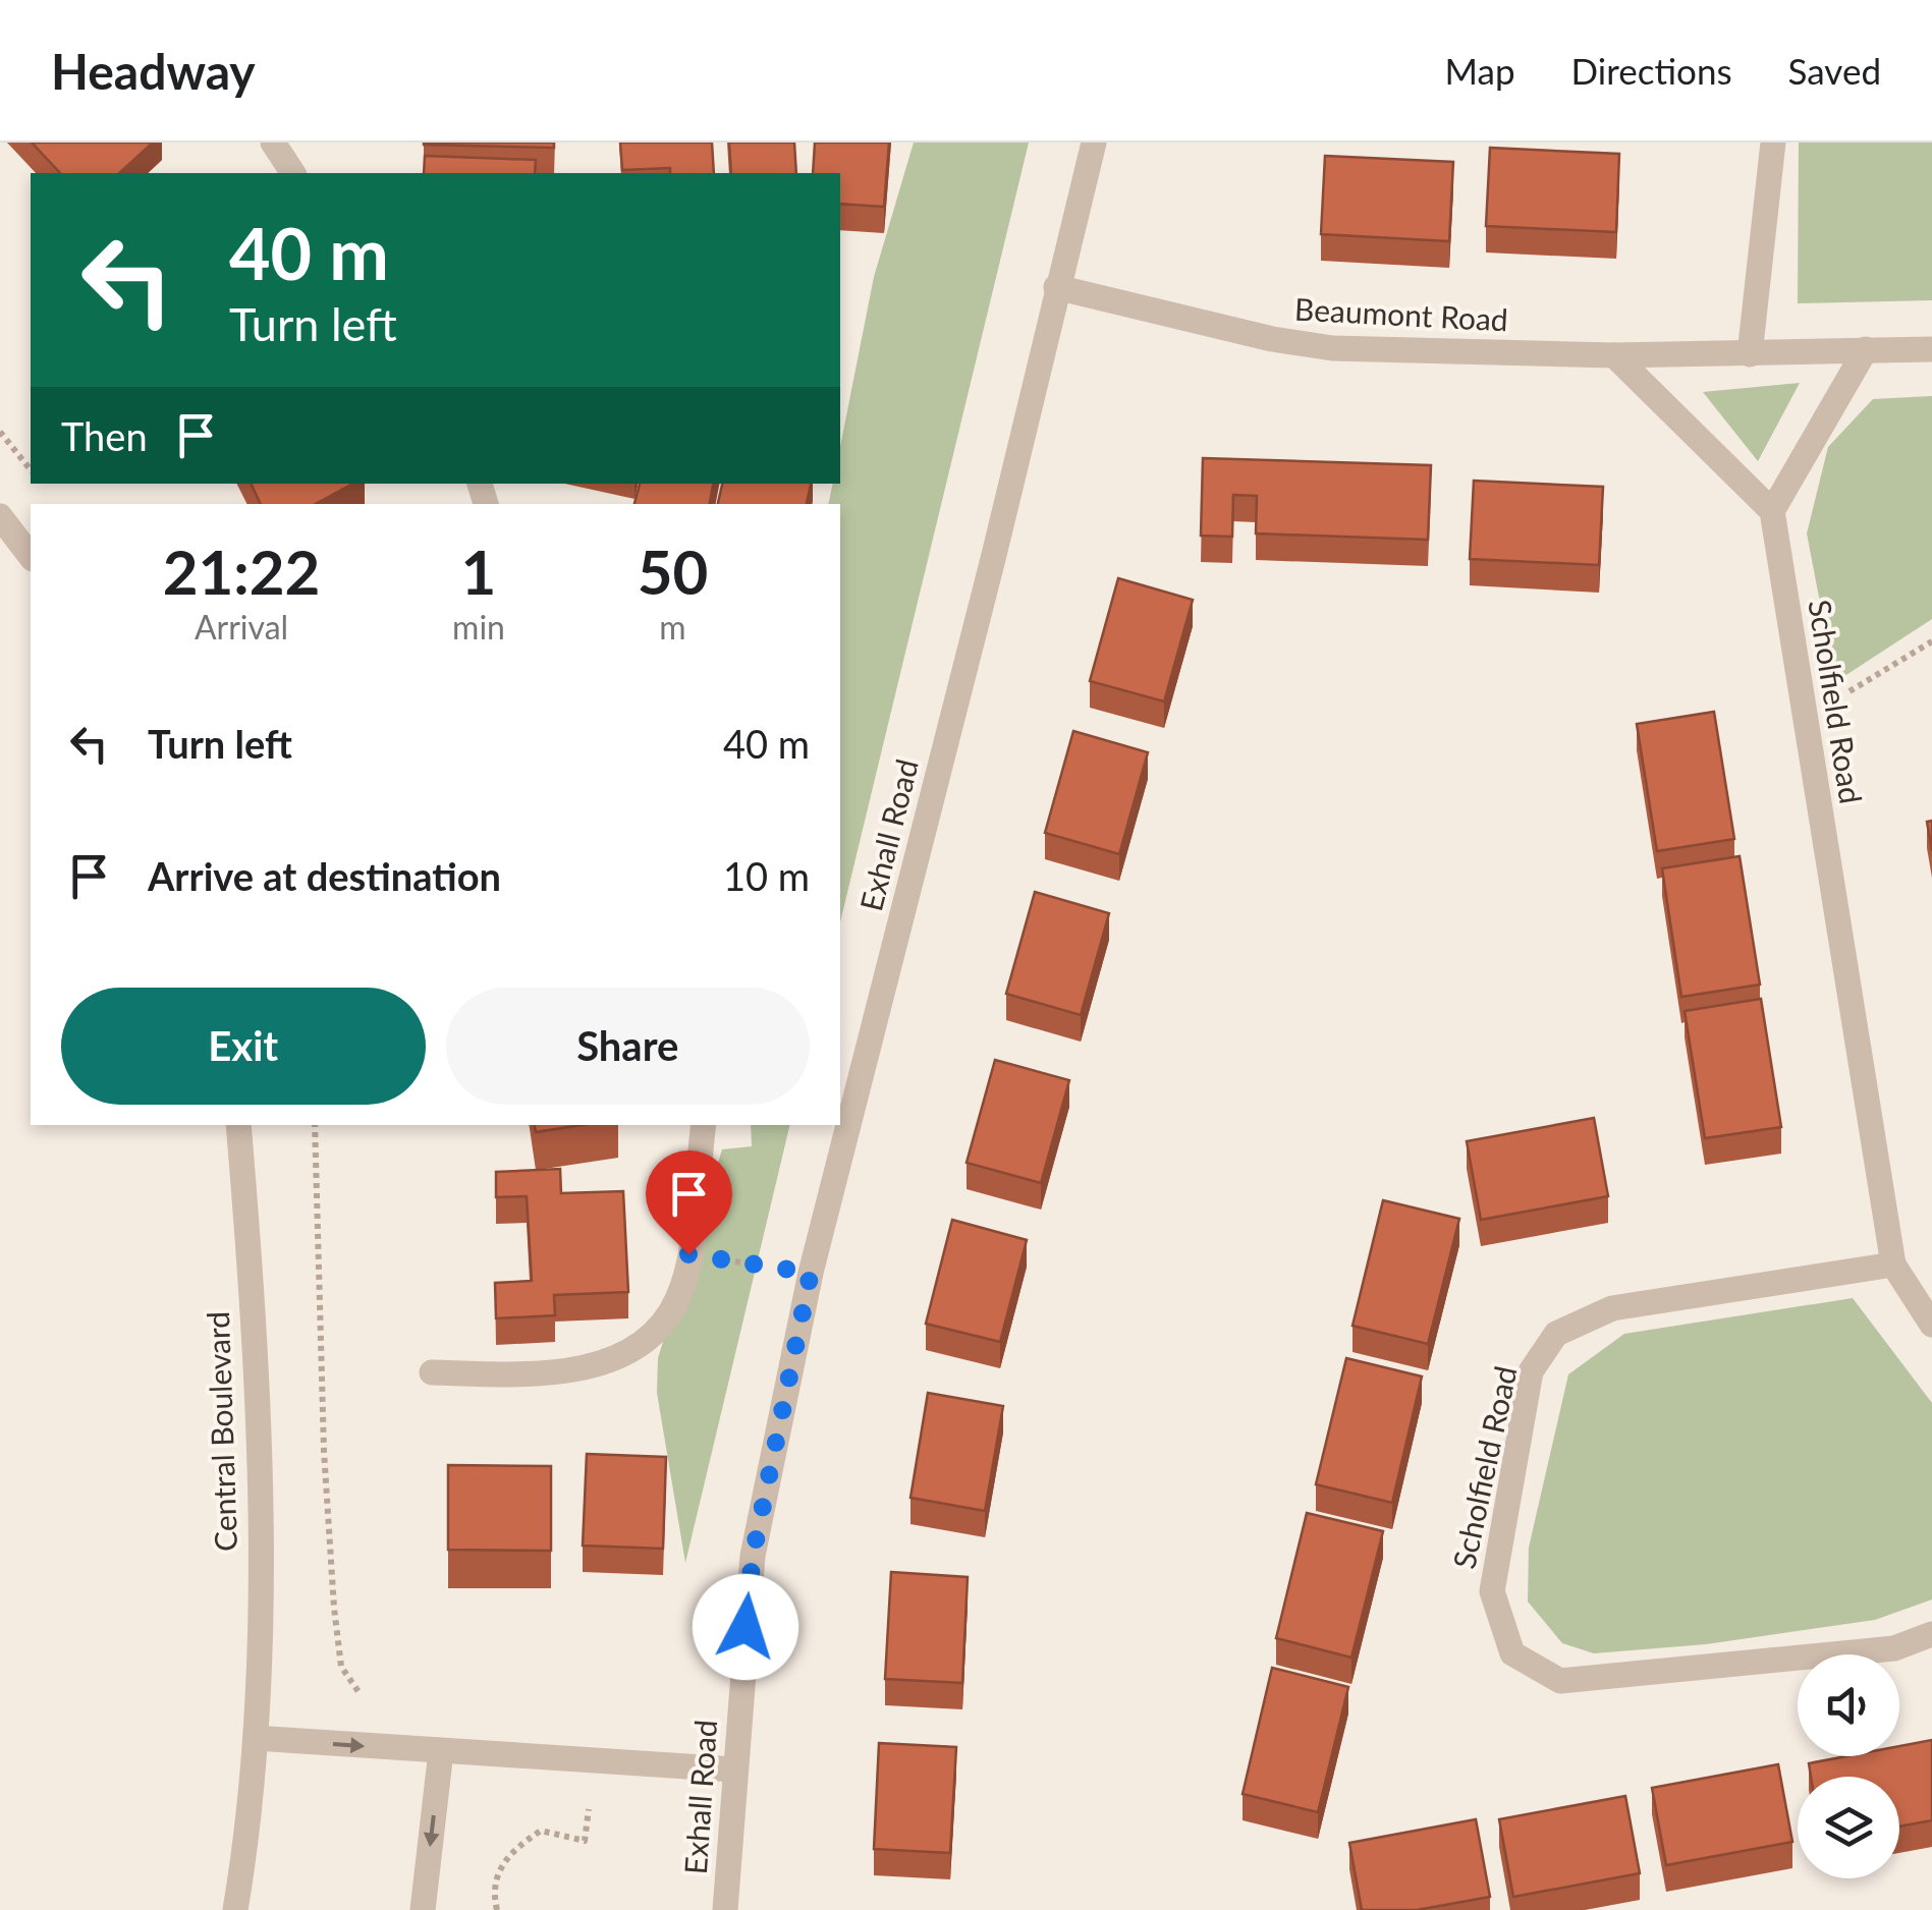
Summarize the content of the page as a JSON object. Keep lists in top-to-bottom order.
{
  "streets": {
    "street": [
      "Beaumont Road",
      "Scholfield Road",
      "Exhall Road",
      "Central Boulevard"
    ]
  },
  "crossings": [
    ["Beaumont Road", "Exhall Road"]
  ],
  "page": {
    "header": "Headway",
    "nav": ["Map", "Directions", "Saved"],
    "turn": ["40 m", "Turn left"],
    "then": "Then",
    "eta": [
      "21:22",
      "Arrival",
      "1",
      "min",
      "50",
      "m"
    ],
    "list": [
      {
        "name": "Turn left",
        "value": "40 m"
      },
      {
        "name": "Arrive at destination",
        "value": "10 m"
      }
    ],
    "buttons": ["Exit", "Share"]
  }
}
